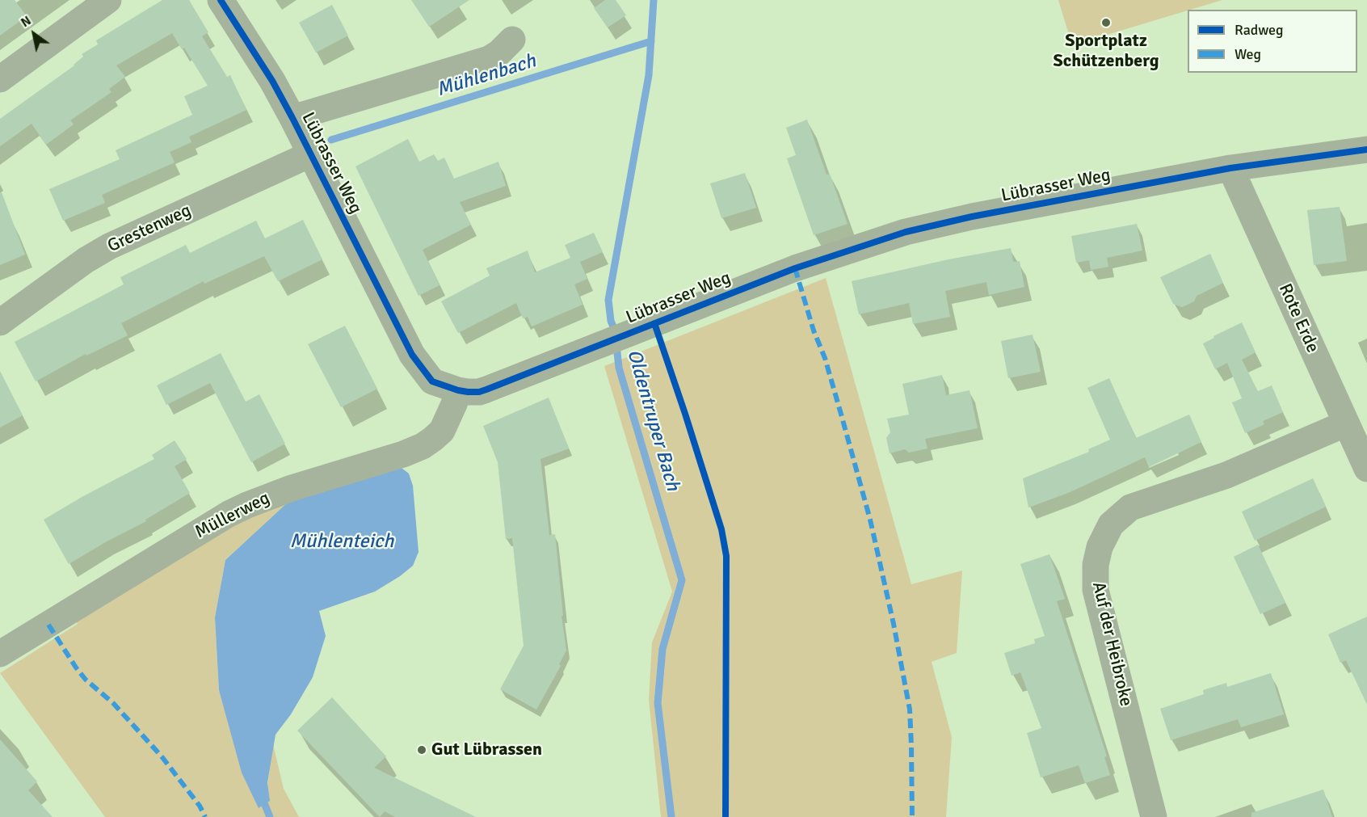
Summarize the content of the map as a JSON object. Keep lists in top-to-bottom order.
{
  "streets": {
    "street": [
      "Lübrasser Weg",
      "Grestenweg",
      "Rote Erde",
      "Müllerweg",
      "Auf der Heibroke"
    ]
  },
  "crossings": [
    ["Lübrasser Weg", "Grestenweg"],
    ["Lübrasser Weg", "Rote Erde"],
    ["Lübrasser Weg", "Müllerweg"],
    ["Rote Erde", "Auf der Heibroke"]
  ],
  "water": ["Mühlenbach", "Oldentruper Bach", "Mühlenteich"],
  "places": ["Sportplatz Schützenberg", "Gut Lübrassen"],
  "legend": ["Radweg", "Weg"],
  "north": "top left"
}
